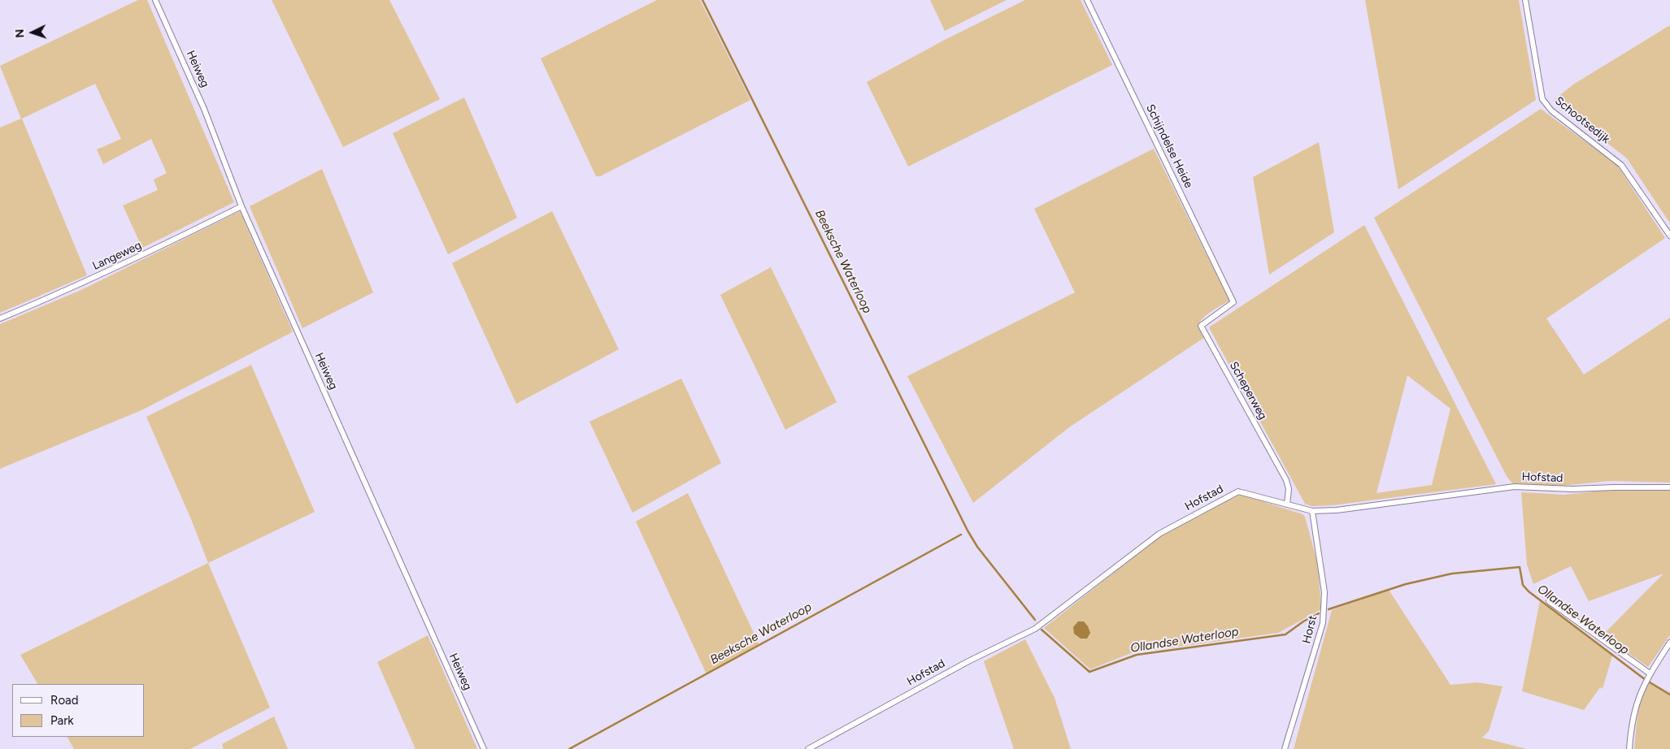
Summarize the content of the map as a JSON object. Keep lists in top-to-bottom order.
{
  "streets": {
    "street": [
      "Heiweg",
      "Schootsedijk",
      "Schijndelse Heide",
      "Langeweg",
      "Scheperweg",
      "Hofstad",
      "Horst"
    ]
  },
  "crossings": [
    ["Heiweg", "Langeweg"],
    ["Schijndelse Heide", "Scheperweg"],
    ["Scheperweg", "Hofstad"],
    ["Hofstad", "Horst"]
  ],
  "water": ["Beeksche Waterloop", "Ollandse Waterloop"],
  "legend": ["Road", "Park"],
  "north": "left"
}
